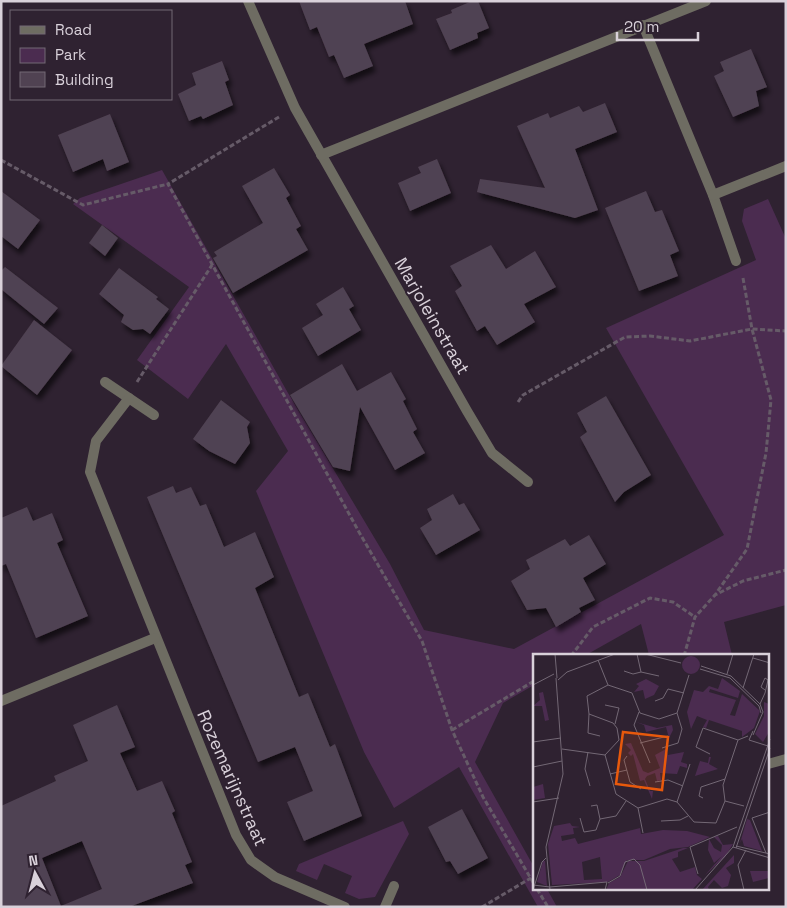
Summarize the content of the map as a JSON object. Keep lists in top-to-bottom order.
{
  "streets": {
    "street": ["Marjoleinstraat", "Rozemarijnstraat"]
  },
  "legend": ["Road", "Park", "Building"],
  "scale_bar": "20 m",
  "north": "top"
}
